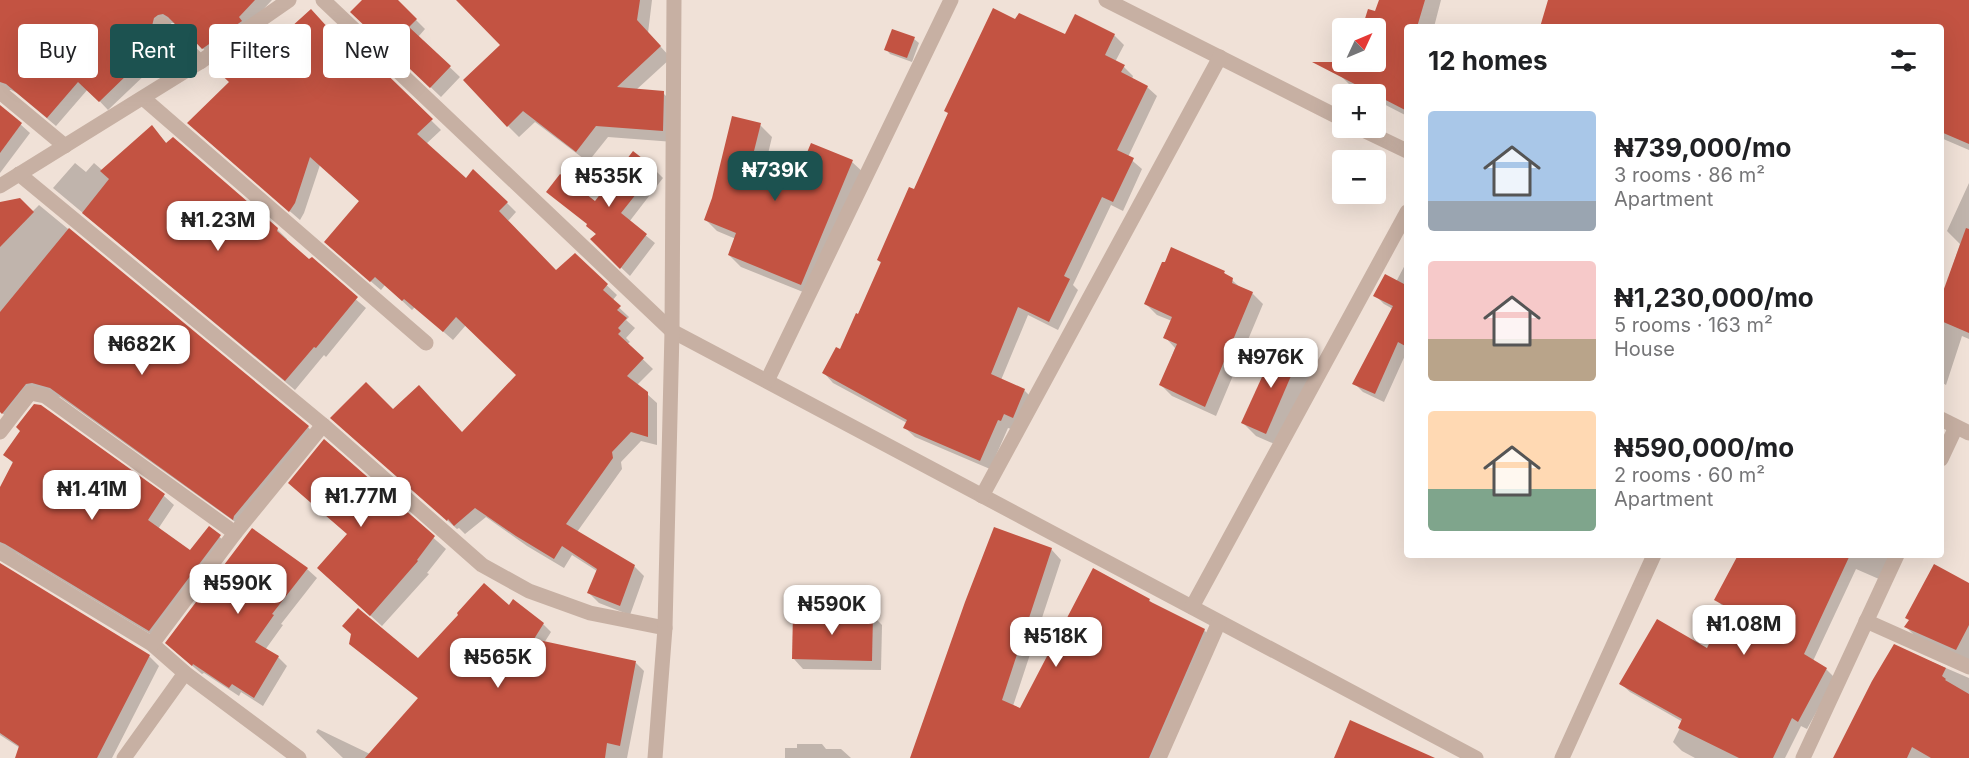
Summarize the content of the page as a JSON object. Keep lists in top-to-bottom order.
{
  "north": "top right",
  "page": {
    "map_buttons": ["+", "−"],
    "chip": [
      "Buy",
      "Rent",
      "Filters",
      "New"
    ],
    "heading": "12 homes",
    "list": [
      {
        "name": "₦739,000/mo",
        "note": "3 rooms · 86 m² · Apartment"
      },
      {
        "name": "₦1,230,000/mo",
        "note": "5 rooms · 163 m² · House"
      },
      {
        "name": "₦590,000/mo",
        "note": "2 rooms · 60 m² · Apartment"
      }
    ],
    "price": [
      "₦739K",
      "₦535K",
      "₦1.23M",
      "₦682K",
      "₦976K",
      "₦1.41M",
      "₦1.77M",
      "₦590K",
      "₦590K",
      "₦1.08M",
      "₦518K",
      "₦565K"
    ]
  }
}
